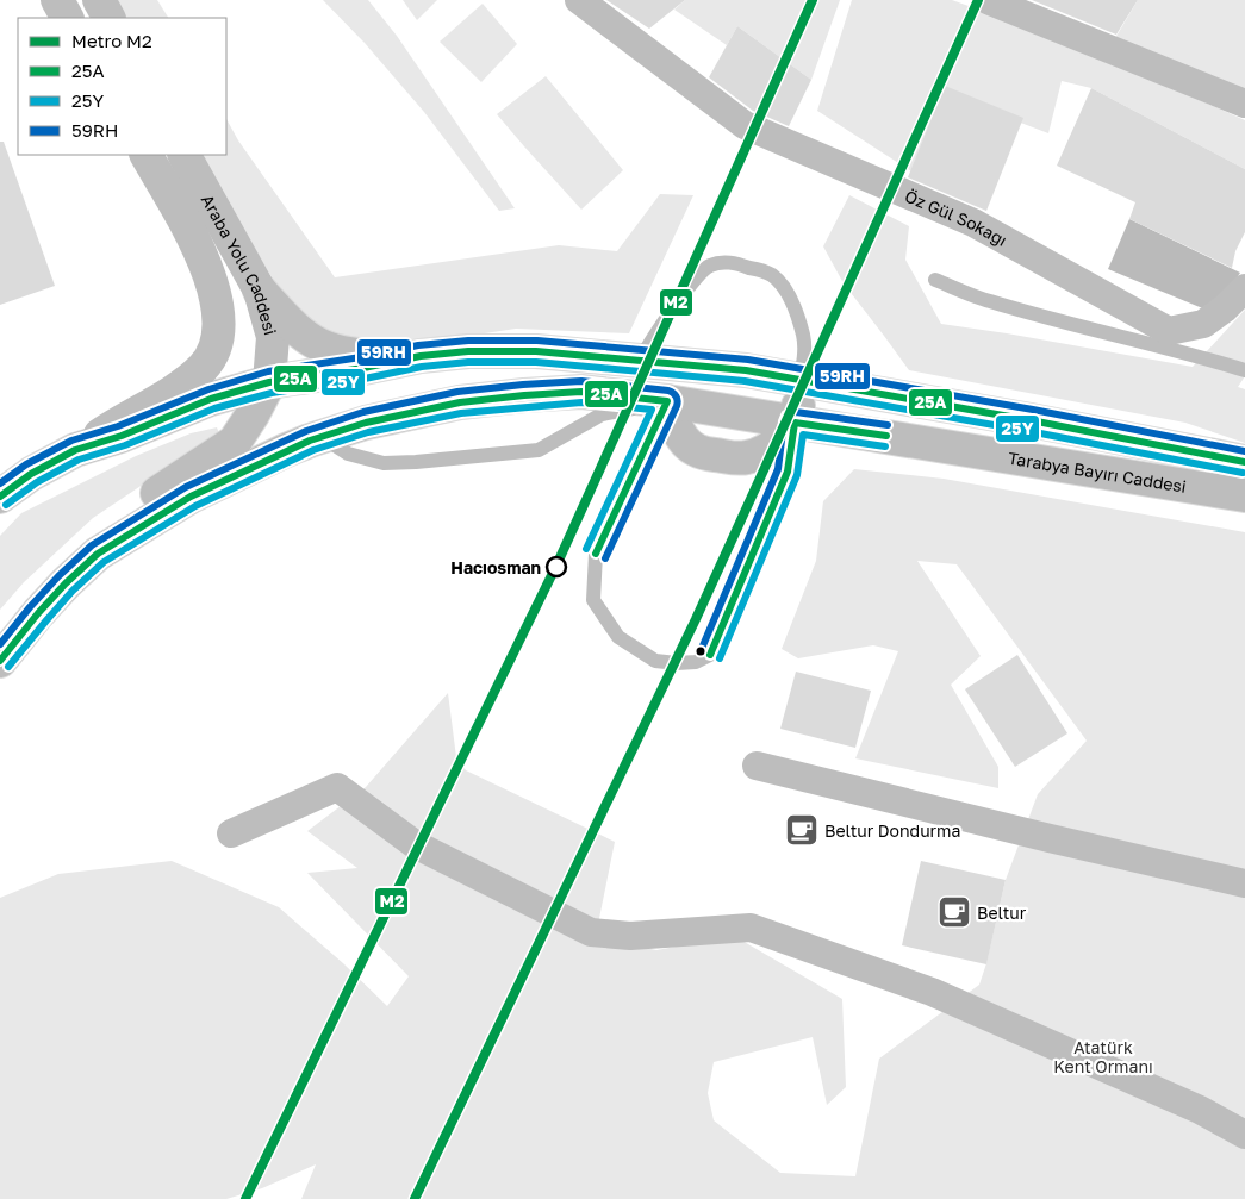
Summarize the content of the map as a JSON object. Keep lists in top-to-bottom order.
{
  "streets": {
    "main road": ["Araba Yolu Caddesi", "Tarabya Bayırı Caddesi"],
    "street": ["Öz Gül Sokağı"]
  },
  "parks": ["Atatürk Kent Ormanı"],
  "places": {
    "other": ["Hacıosman"],
    "cafe": ["Beltur Dondurma", "Beltur"]
  },
  "lines": [
    "metro line M2",
    "transit line 59RH",
    "transit line 25A",
    "transit line 25Y"
  ],
  "legend": [
    "Metro M2",
    "25A",
    "25Y",
    "59RH"
  ]
}
